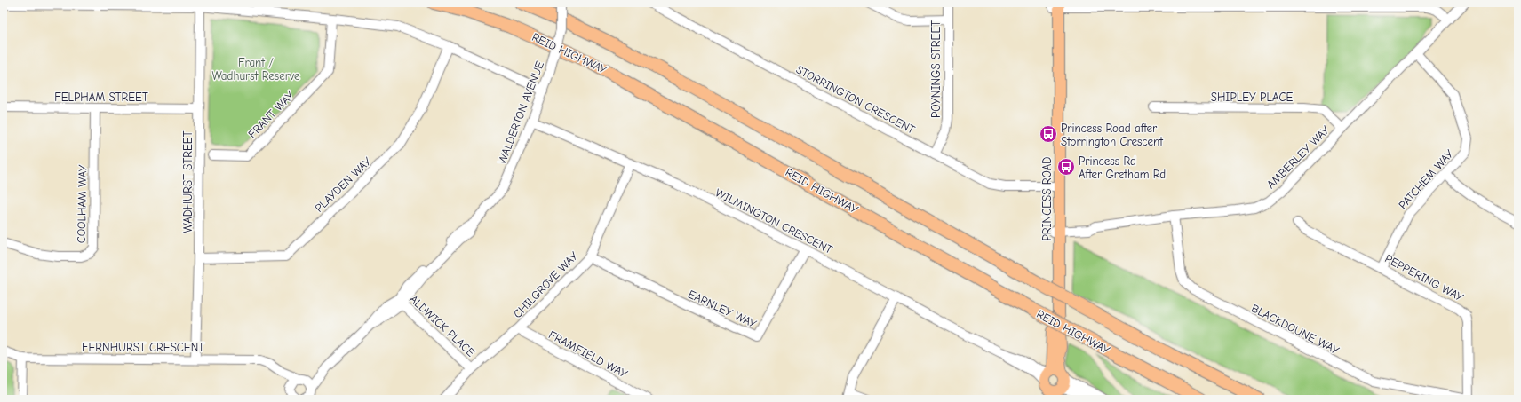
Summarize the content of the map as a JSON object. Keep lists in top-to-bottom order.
{
  "streets": {
    "highway": ["REID HIGHWAY"],
    "main road": ["PRINCESS ROAD"],
    "street": [
      "POYNINGS STREET",
      "FELPHAM STREET",
      "SHIPLEY PLACE",
      "STORRINGTON CRESCENT",
      "WALDERTON AVENUE",
      "FRANT WAY",
      "AMBERLEY WAY",
      "PATCHEM WAY",
      "WADHURST STREET",
      "PLAYDEN WAY",
      "COOLHAM WAY",
      "WILMINGTON CRESCENT",
      "PEPPERING WAY",
      "CHILGROVE WAY",
      "EARNLEY WAY",
      "ALDWICK PLACE",
      "BLACKDOUNE WAY",
      "FERNHURST CRESCENT",
      "FRAMFIELD WAY"
    ]
  },
  "crossings": [
    ["POYNINGS STREET", "STORRINGTON CRESCENT"],
    ["FELPHAM STREET", "WADHURST STREET"],
    ["FELPHAM STREET", "COOLHAM WAY"],
    ["SHIPLEY PLACE", "AMBERLEY WAY"],
    ["STORRINGTON CRESCENT", "PRINCESS ROAD"],
    ["WALDERTON AVENUE", "WILMINGTON CRESCENT"],
    ["WALDERTON AVENUE", "ALDWICK PLACE"],
    ["WALDERTON AVENUE", "FERNHURST CRESCENT"],
    ["AMBERLEY WAY", "PATCHEM WAY"],
    ["AMBERLEY WAY", "PRINCESS ROAD"],
    ["AMBERLEY WAY", "BLACKDOUNE WAY"],
    ["PATCHEM WAY", "PEPPERING WAY"],
    ["WADHURST STREET", "PLAYDEN WAY"],
    ["WADHURST STREET", "FERNHURST CRESCENT"],
    ["PRINCESS ROAD", "WILMINGTON CRESCENT"],
    ["WILMINGTON CRESCENT", "CHILGROVE WAY"],
    ["WILMINGTON CRESCENT", "EARNLEY WAY"],
    ["PEPPERING WAY", "BLACKDOUNE WAY"],
    ["CHILGROVE WAY", "EARNLEY WAY"],
    ["CHILGROVE WAY", "ALDWICK PLACE"],
    ["CHILGROVE WAY", "FRAMFIELD WAY"]
  ],
  "parks": ["Frant / Wadhurst Reserve"],
  "places": {
    "bus stop": ["Princess Road after Storrington Crescent", "Princess Rd After Gretham Rd"]
  }
}
